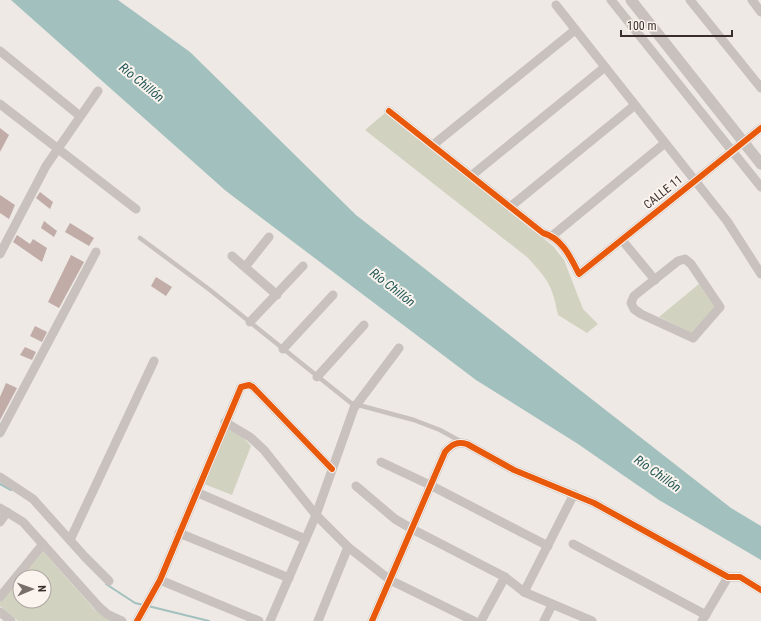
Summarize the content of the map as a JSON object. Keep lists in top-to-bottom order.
{
  "streets": {
    "street": ["CALLE 11"]
  },
  "water": ["Río Chillón"],
  "scale_bar": "100 m",
  "north": "right"
}
